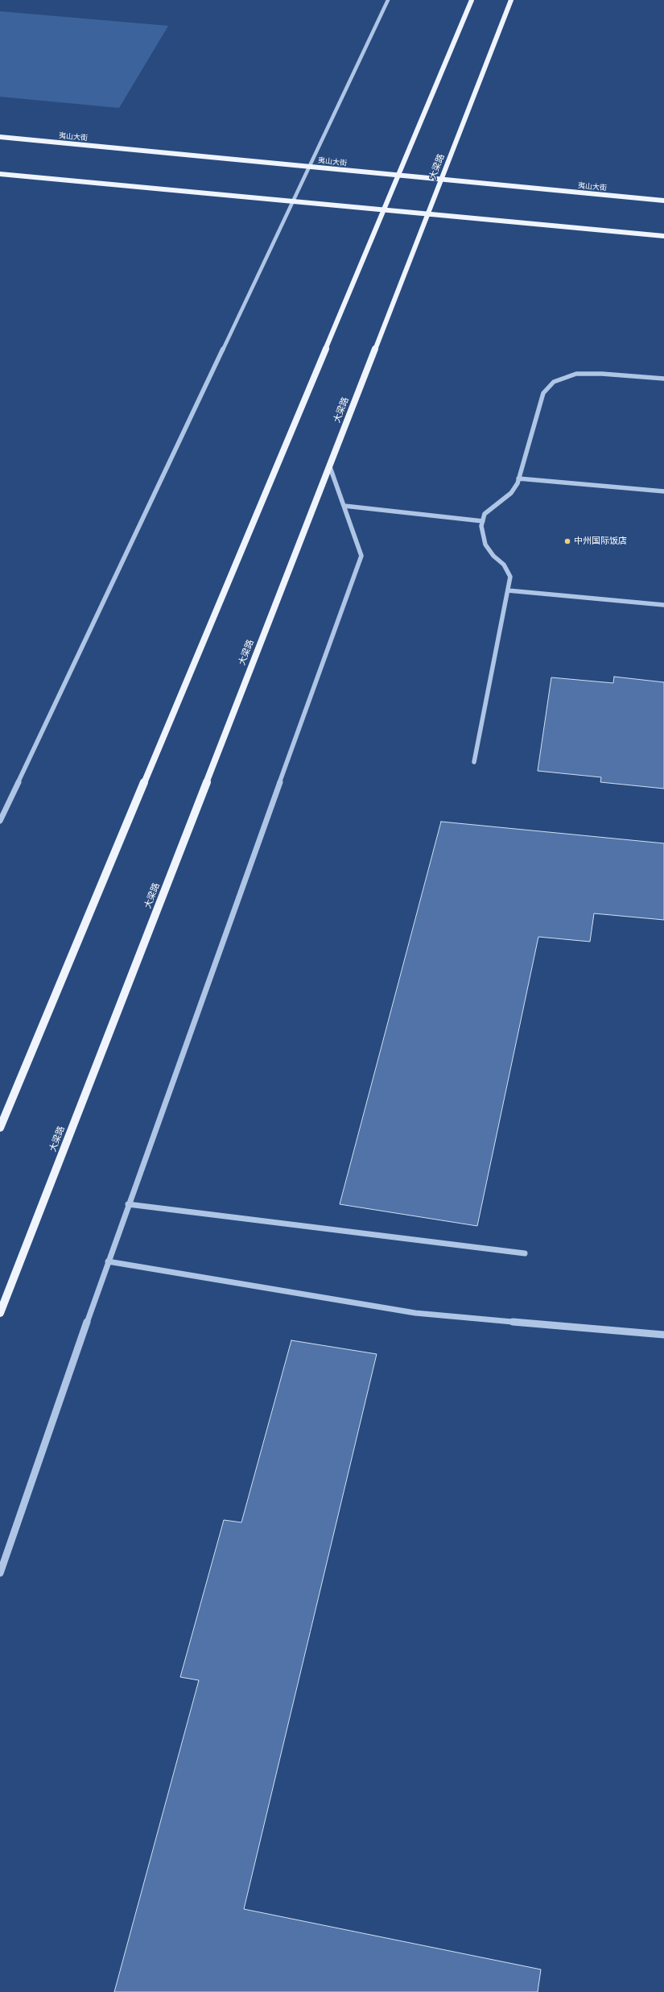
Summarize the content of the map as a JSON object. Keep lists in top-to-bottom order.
{
  "streets": {
    "main road": ["夷山大街", "大梁路"]
  },
  "crossings": [
    ["夷山大街", "大梁路"]
  ],
  "places": ["中州国际饭店"]
}
